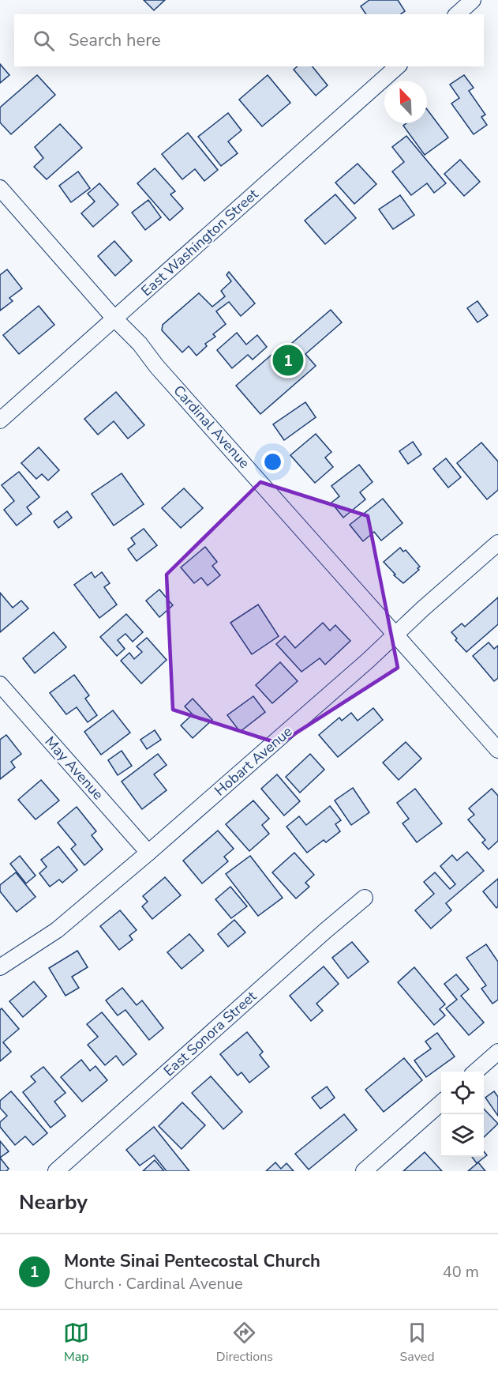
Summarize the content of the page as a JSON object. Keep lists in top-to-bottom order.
{
  "streets": {
    "street": [
      "East Washington Street",
      "Cardinal Avenue",
      "Hobart Avenue",
      "May Avenue",
      "East Sonora Street"
    ]
  },
  "crossings": [
    ["East Washington Street", "Cardinal Avenue"],
    ["Cardinal Avenue", "Hobart Avenue"],
    ["Hobart Avenue", "May Avenue"]
  ],
  "north": "top left",
  "page": {
    "search": "Search here",
    "pins": "1",
    "heading": "Nearby",
    "list": [
      {
        "mark": "1",
        "name": "Monte Sinai Pentecostal Church",
        "note": "Church · Cardinal Avenue",
        "value": "40 m"
      }
    ],
    "nav": ["Map", "Directions", "Saved"]
  }
}
